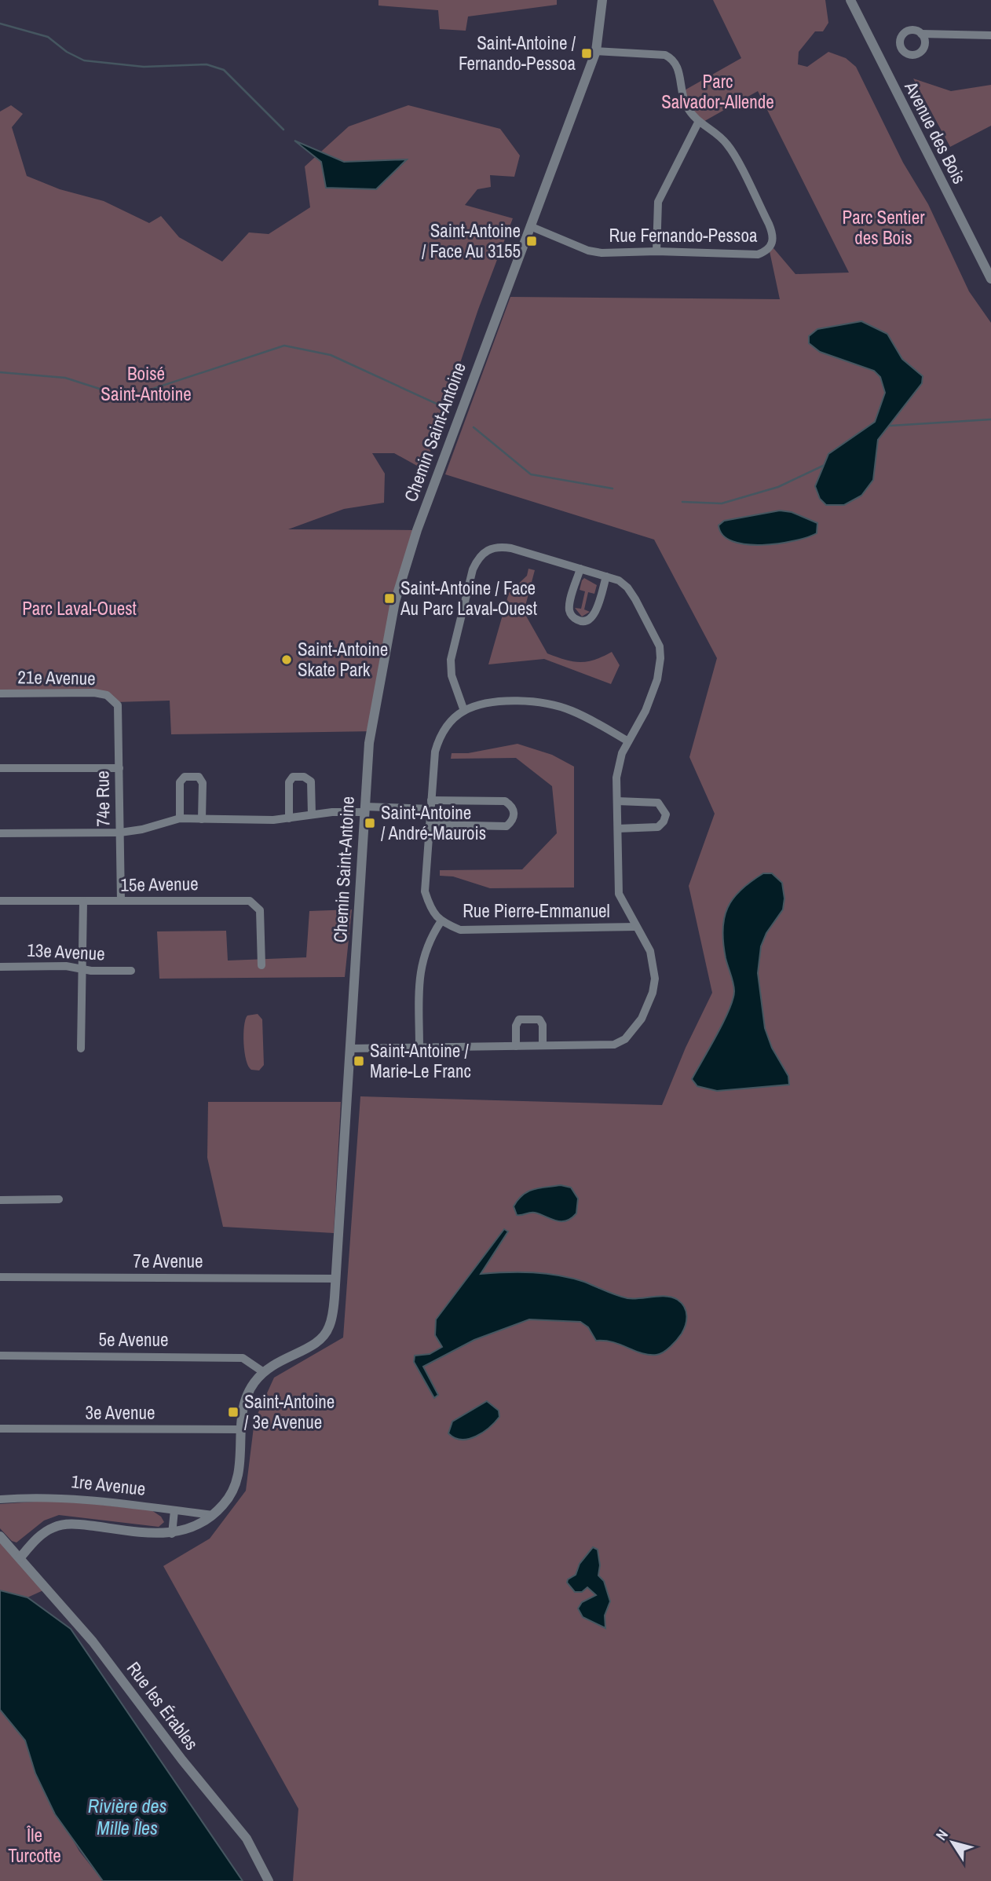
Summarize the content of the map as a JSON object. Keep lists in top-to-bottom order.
{
  "streets": {
    "street": [
      "Avenue des Bois",
      "Rue Fernando-Pessoa",
      "Chemin Saint-Antoine",
      "21e Avenue",
      "74e Rue",
      "15e Avenue",
      "Rue Pierre-Emmanuel",
      "13e Avenue",
      "7e Avenue",
      "5e Avenue",
      "3e Avenue",
      "1re Avenue",
      "Rue les Érables"
    ]
  },
  "crossings": [
    ["Rue Fernando-Pessoa", "Chemin Saint-Antoine"],
    ["Chemin Saint-Antoine", "7e Avenue"],
    ["Chemin Saint-Antoine", "5e Avenue"],
    ["Chemin Saint-Antoine", "3e Avenue"],
    ["Chemin Saint-Antoine", "1re Avenue"],
    ["Chemin Saint-Antoine", "Rue les Érables"],
    ["21e Avenue", "74e Rue"],
    ["74e Rue", "15e Avenue"]
  ],
  "water": ["Rivière des Mille Îles"],
  "parks": [
    "Parc Salvador-Allende",
    "Parc Sentier des Bois",
    "Boisé Saint-Antoine",
    "Parc Laval-Ouest",
    "Île Turcotte"
  ],
  "places": {
    "transit": [
      "Saint-Antoine / Fernando-Pessoa",
      "Saint-Antoine / Face Au 3155",
      "Saint-Antoine / Face Au Parc Laval-Ouest",
      "Saint-Antoine / André-Maurois",
      "Saint-Antoine / Marie-Le Franc",
      "Saint-Antoine / 3e Avenue"
    ],
    "other": ["Saint-Antoine Skate Park"]
  },
  "north": "top left"
}
